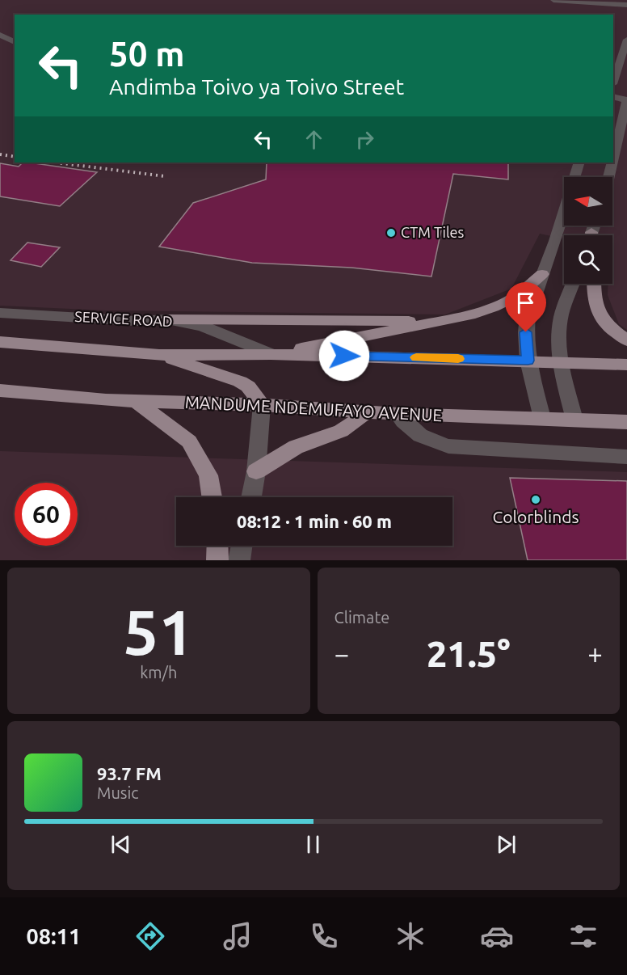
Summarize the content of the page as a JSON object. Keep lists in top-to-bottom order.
{
  "streets": {
    "main road": ["MANDUME NDEMUFAYO AVENUE"],
    "street": ["SERVICE ROAD"]
  },
  "places": ["CTM Tiles", "Colorblinds"],
  "north": "left",
  "page": {
    "turn": ["50 m", "Andimba Toivo ya Toivo Street"],
    "limit": "60",
    "trip": "08:12 · 1 min · 60 m",
    "tile": [
      ["51", "km/h"],
      "Climate"
    ],
    "heat": ["−", "21.5°", "+"],
    "song": ["93.7 FM", "Music"],
    "tabs": "08:11"
  }
}
